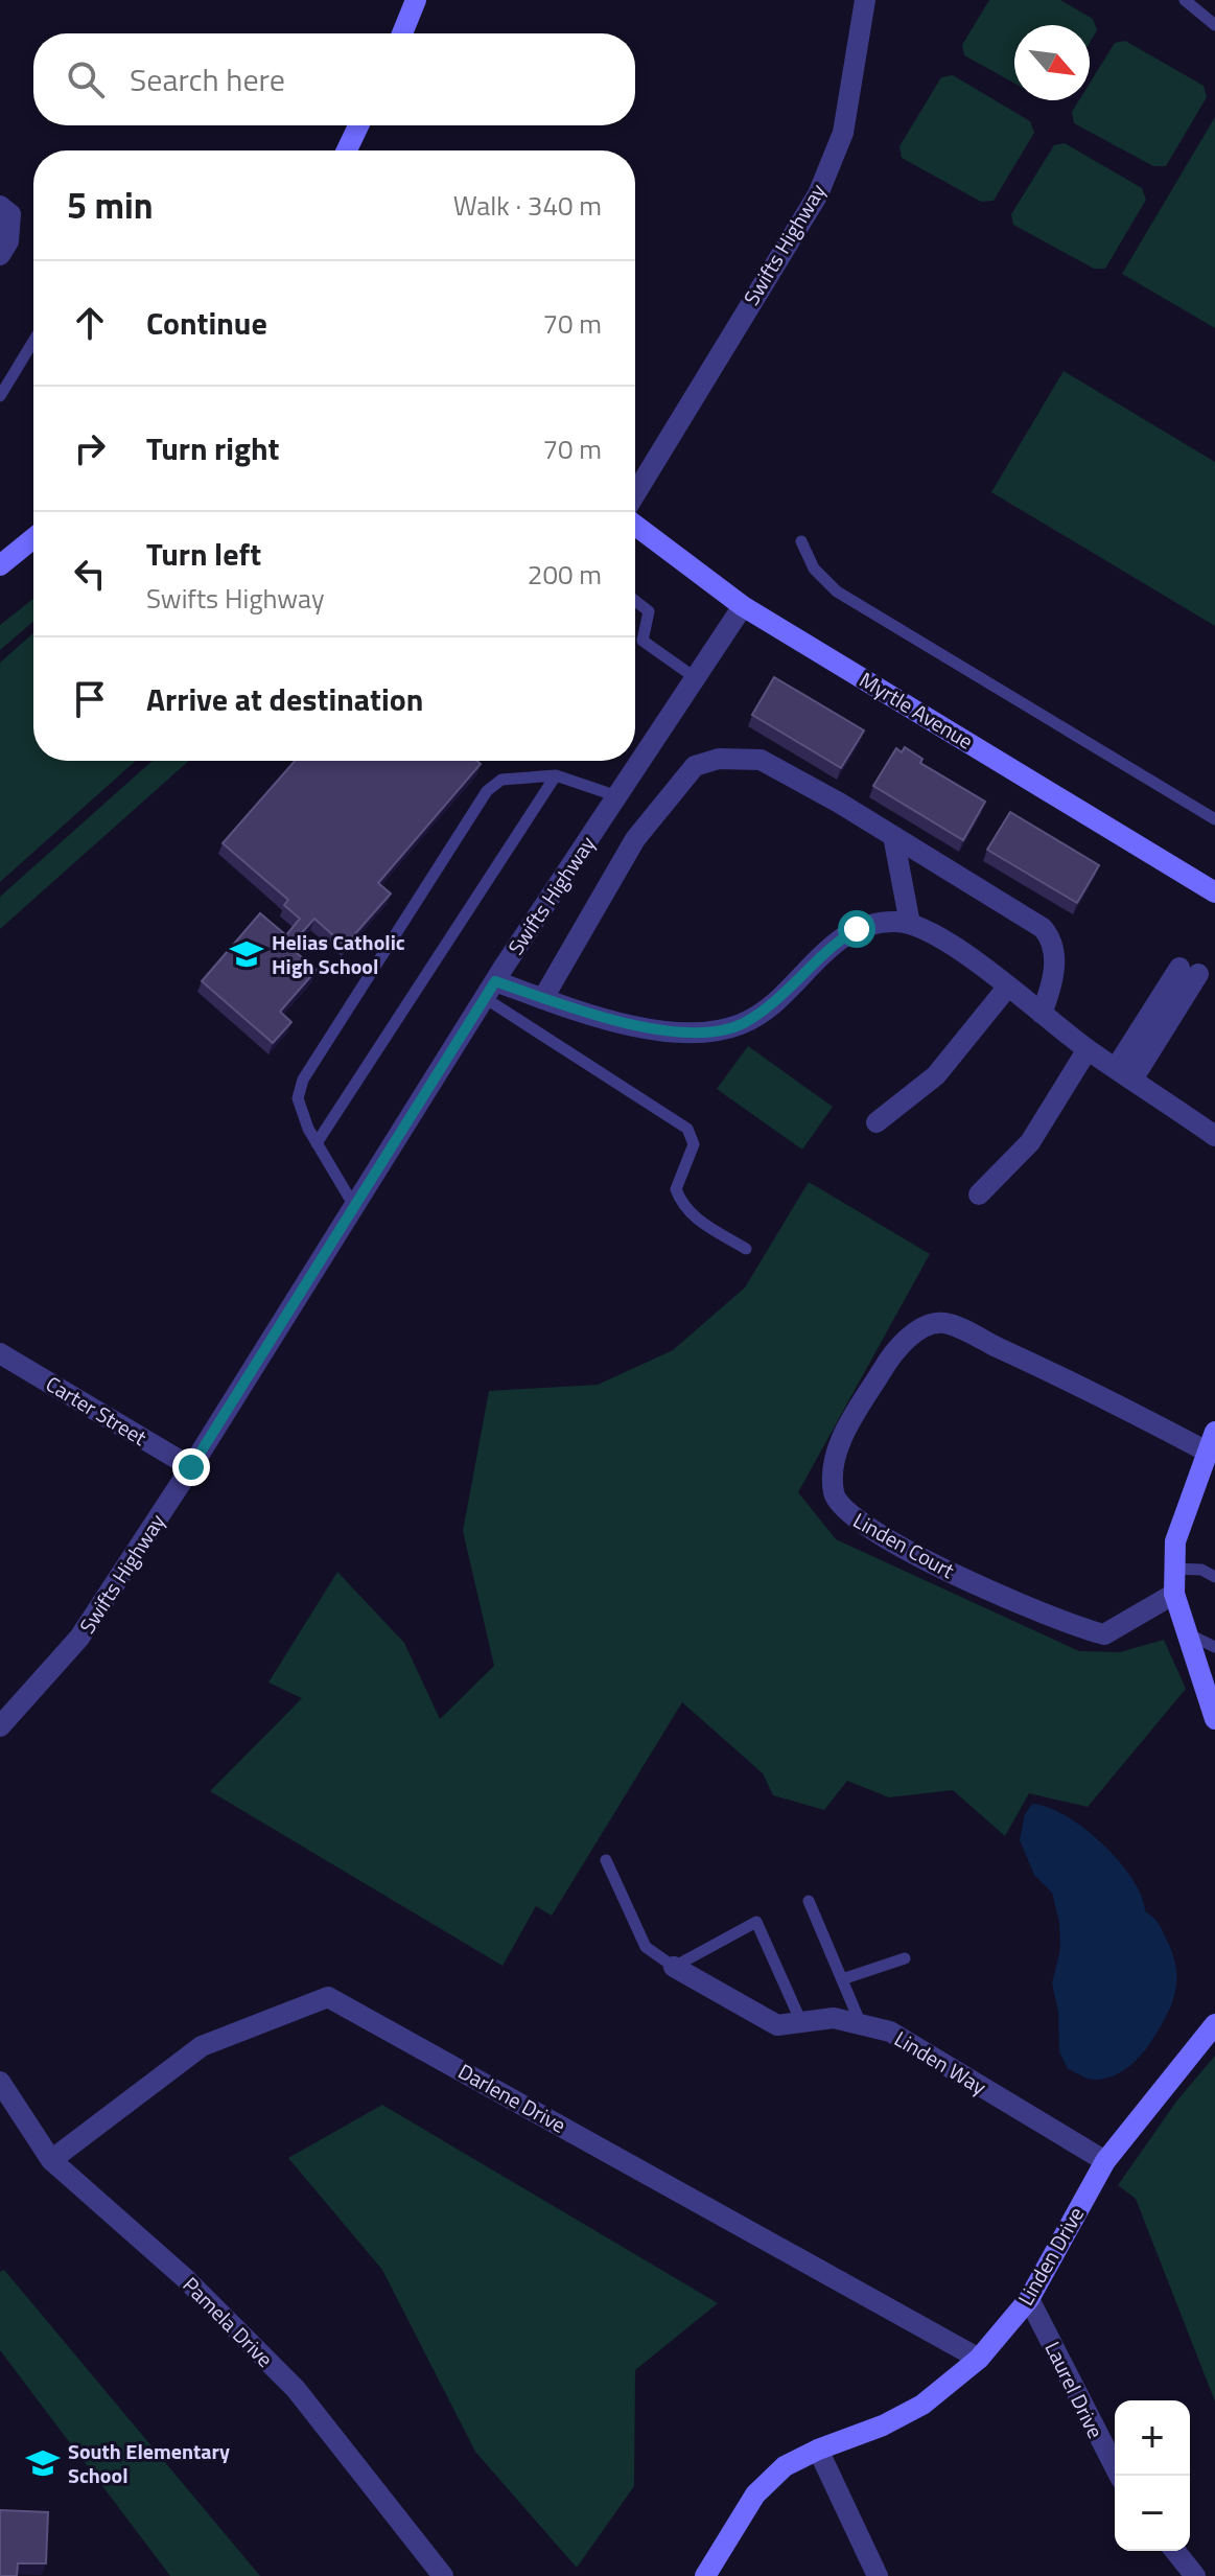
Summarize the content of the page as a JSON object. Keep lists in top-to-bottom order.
{
  "streets": {
    "street": [
      "Swifts Highway",
      "Myrtle Avenue",
      "Carter Street",
      "Linden Court",
      "Linden Way",
      "Darlene Drive",
      "Linden Drive",
      "Pamela Drive",
      "Laurel Drive"
    ]
  },
  "crossings": [
    ["Swifts Highway", "Myrtle Avenue"],
    ["Swifts Highway", "Carter Street"],
    ["Linden Way", "Linden Drive"],
    ["Darlene Drive", "Linden Drive"],
    ["Darlene Drive", "Pamela Drive"],
    ["Linden Drive", "Laurel Drive"]
  ],
  "places": {
    "school or university": ["Helias Catholic High School", "South Elementary School"]
  },
  "north": "bottom right",
  "page": {
    "search": "Search here",
    "heading": ["5 min", "Walk · 340 m"],
    "list": [
      ["Continue", "70 m"],
      ["Turn right", "70 m"],
      ["Turn left", "Swifts Highway", "200 m"],
      "Arrive at destination"
    ],
    "map_buttons": ["+", "−"]
  }
}
